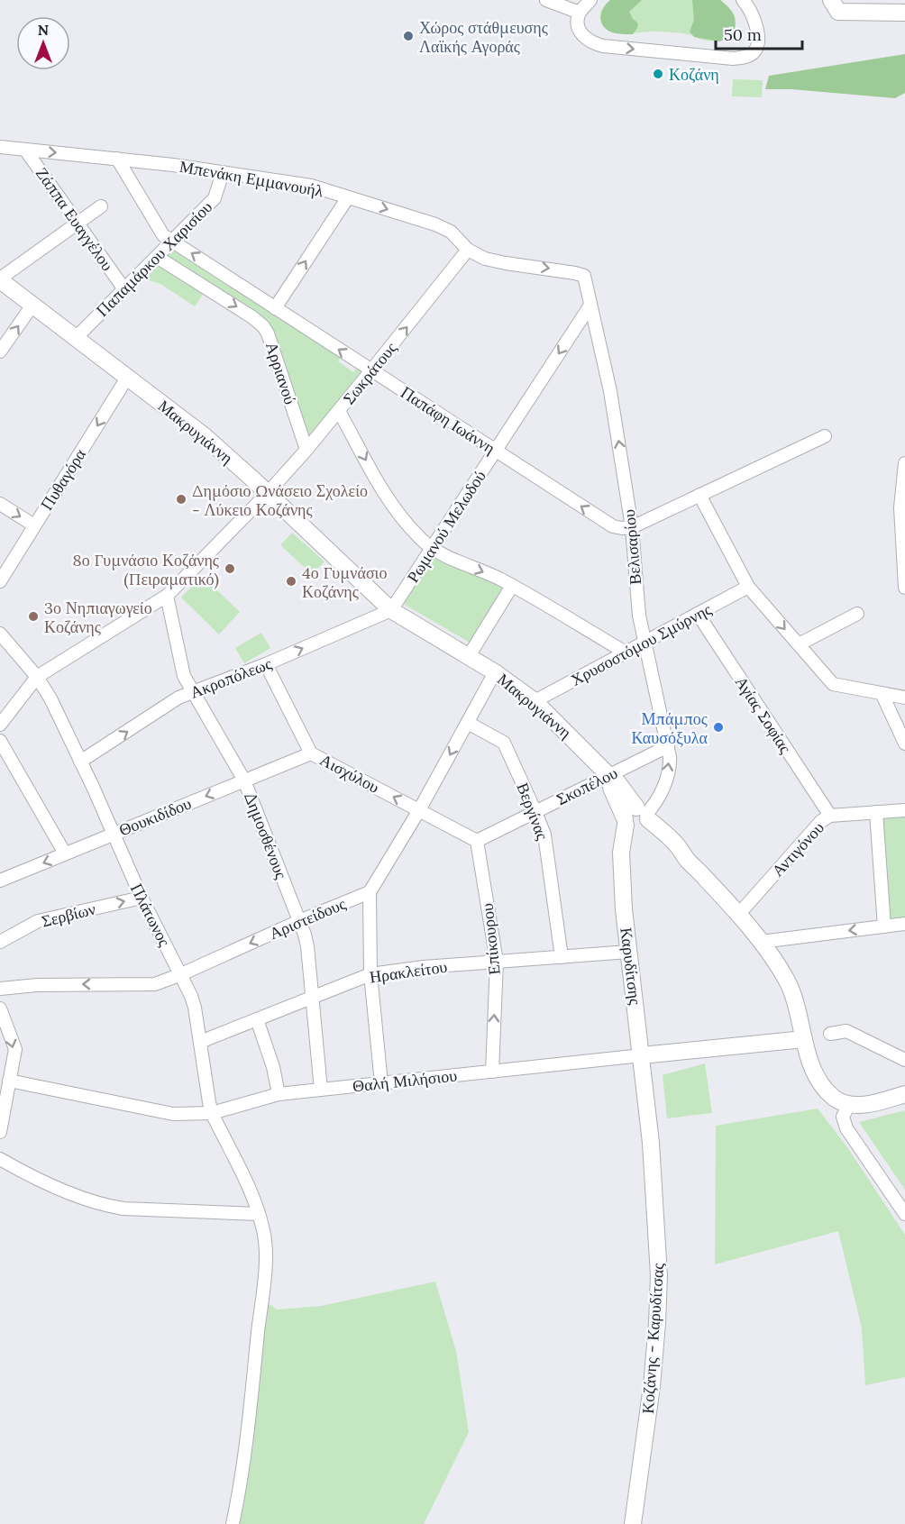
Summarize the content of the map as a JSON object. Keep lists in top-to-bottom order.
{
  "streets": {
    "street": [
      "Μπενάκη Εμμανουήλ",
      "Ζάππα Ευαγγέλου",
      "Παπαμάρκου Χαρισίου",
      "Αρριανού",
      "Σωκράτους",
      "Παπάφη Ιωάννη",
      "Μακρυγιάννη",
      "Πυθαγόρα",
      "Ρωμανού Μελωδού",
      "Βελισαρίου",
      "Χρυσοστόμου Σμύρνης",
      "Ακροπόλεως",
      "Αγίας Σοφίας",
      "Αισχύλου",
      "Σκοπέλου",
      "Βεργίνας",
      "Θουκιδίδου",
      "Δημοσθένους",
      "Αντιγόνου",
      "Σερβίων",
      "Πλάτωνος",
      "Αριστείδους",
      "Επίκουρου",
      "Καρυδίτσης",
      "Ηρακλείτου",
      "Θαλή Μιλήσιου",
      "Κοζάνης - Καρυδίτσας"
    ]
  },
  "crossings": [
    ["Μπενάκη Εμμανουήλ", "Ζάππα Ευαγγέλου"],
    ["Μπενάκη Εμμανουήλ", "Παπαμάρκου Χαρισίου"],
    ["Μπενάκη Εμμανουήλ", "Σωκράτους"],
    ["Μπενάκη Εμμανουήλ", "Παπάφη Ιωάννη"],
    ["Μπενάκη Εμμανουήλ", "Βελισαρίου"],
    ["Ζάππα Ευαγγέλου", "Παπαμάρκου Χαρισίου"],
    ["Παπαμάρκου Χαρισίου", "Αρριανού"],
    ["Παπαμάρκου Χαρισίου", "Παπάφη Ιωάννη"],
    ["Παπαμάρκου Χαρισίου", "Μακρυγιάννη"],
    ["Αρριανού", "Σωκράτους"],
    ["Σωκράτους", "Παπάφη Ιωάννη"],
    ["Σωκράτους", "Μακρυγιάννη"],
    ["Σωκράτους", "Δημοσθένους"],
    ["Σωκράτους", "Πλάτωνος"],
    ["Παπάφη Ιωάννη", "Ρωμανού Μελωδού"],
    ["Παπάφη Ιωάννη", "Βελισαρίου"],
    ["Μακρυγιάννη", "Πυθαγόρα"],
    ["Μακρυγιάννη", "Ρωμανού Μελωδού"],
    ["Μακρυγιάννη", "Βελισαρίου"],
    ["Μακρυγιάννη", "Χρυσοστόμου Σμύρνης"],
    ["Μακρυγιάννη", "Ακροπόλεως"],
    ["Μακρυγιάννη", "Σκοπέλου"],
    ["Μακρυγιάννη", "Αντιγόνου"],
    ["Μακρυγιάννη", "Καρυδίτσης"],
    ["Μακρυγιάννη", "Θαλή Μιλήσιου"],
    ["Ρωμανού Μελωδού", "Βελισαρίου"],
    ["Ρωμανού Μελωδού", "Ακροπόλεως"],
    ["Βελισαρίου", "Χρυσοστόμου Σμύρνης"],
    ["Βελισαρίου", "Σκοπέλου"],
    ["Βελισαρίου", "Καρυδίτσης"],
    ["Χρυσοστόμου Σμύρνης", "Αγίας Σοφίας"],
    ["Ακροπόλεως", "Αισχύλου"],
    ["Ακροπόλεως", "Δημοσθένους"],
    ["Ακροπόλεως", "Πλάτωνος"],
    ["Αγίας Σοφίας", "Αντιγόνου"],
    ["Αισχύλου", "Σκοπέλου"],
    ["Αισχύλου", "Θουκιδίδου"],
    ["Αισχύλου", "Επίκουρου"],
    ["Σκοπέλου", "Βεργίνας"],
    ["Σκοπέλου", "Επίκουρου"],
    ["Βεργίνας", "Ηρακλείτου"],
    ["Θουκιδίδου", "Δημοσθένους"],
    ["Θουκιδίδου", "Πλάτωνος"],
    ["Δημοσθένους", "Αριστείδους"],
    ["Δημοσθένους", "Ηρακλείτου"],
    ["Δημοσθένους", "Θαλή Μιλήσιου"],
    ["Σερβίων", "Πλάτωνος"],
    ["Πλάτωνος", "Αριστείδους"],
    ["Πλάτωνος", "Ηρακλείτου"],
    ["Πλάτωνος", "Θαλή Μιλήσιου"],
    ["Επίκουρου", "Ηρακλείτου"],
    ["Επίκουρου", "Θαλή Μιλήσιου"],
    ["Καρυδίτσης", "Ηρακλείτου"],
    ["Καρυδίτσης", "Θαλή Μιλήσιου"],
    ["Καρυδίτσης", "Κοζάνης - Καρυδίτσας"],
    ["Θαλή Μιλήσιου", "Κοζάνης - Καρυδίτσας"]
  ],
  "one_way": [
    "Μπενάκη Εμμανουήλ",
    "Αρριανού",
    "Πυθαγόρα",
    "Ρωμανού Μελωδού",
    "Βελισαρίου",
    "Ακροπόλεως",
    "Αισχύλου",
    "Θουκιδίδου",
    "Σερβίων",
    "Αριστείδους",
    "Επίκουρου"
  ],
  "places": [
    "Χώρος στάθμευσης Λαϊκής Αγοράς",
    "Κοζάνη",
    "Δημόσιο Ωνάσειο Σχολείο - Λύκειο Κοζάνης",
    "8ο Γυμνάσιο Κοζάνης (Πειραματικό)",
    "4ο Γυμνάσιο Κοζάνης",
    "3ο Νηπιαγωγείο Κοζάνης",
    "Μπάμπος Καυσόξυλα"
  ],
  "scale_bar": "50 m",
  "north": "top"
}
